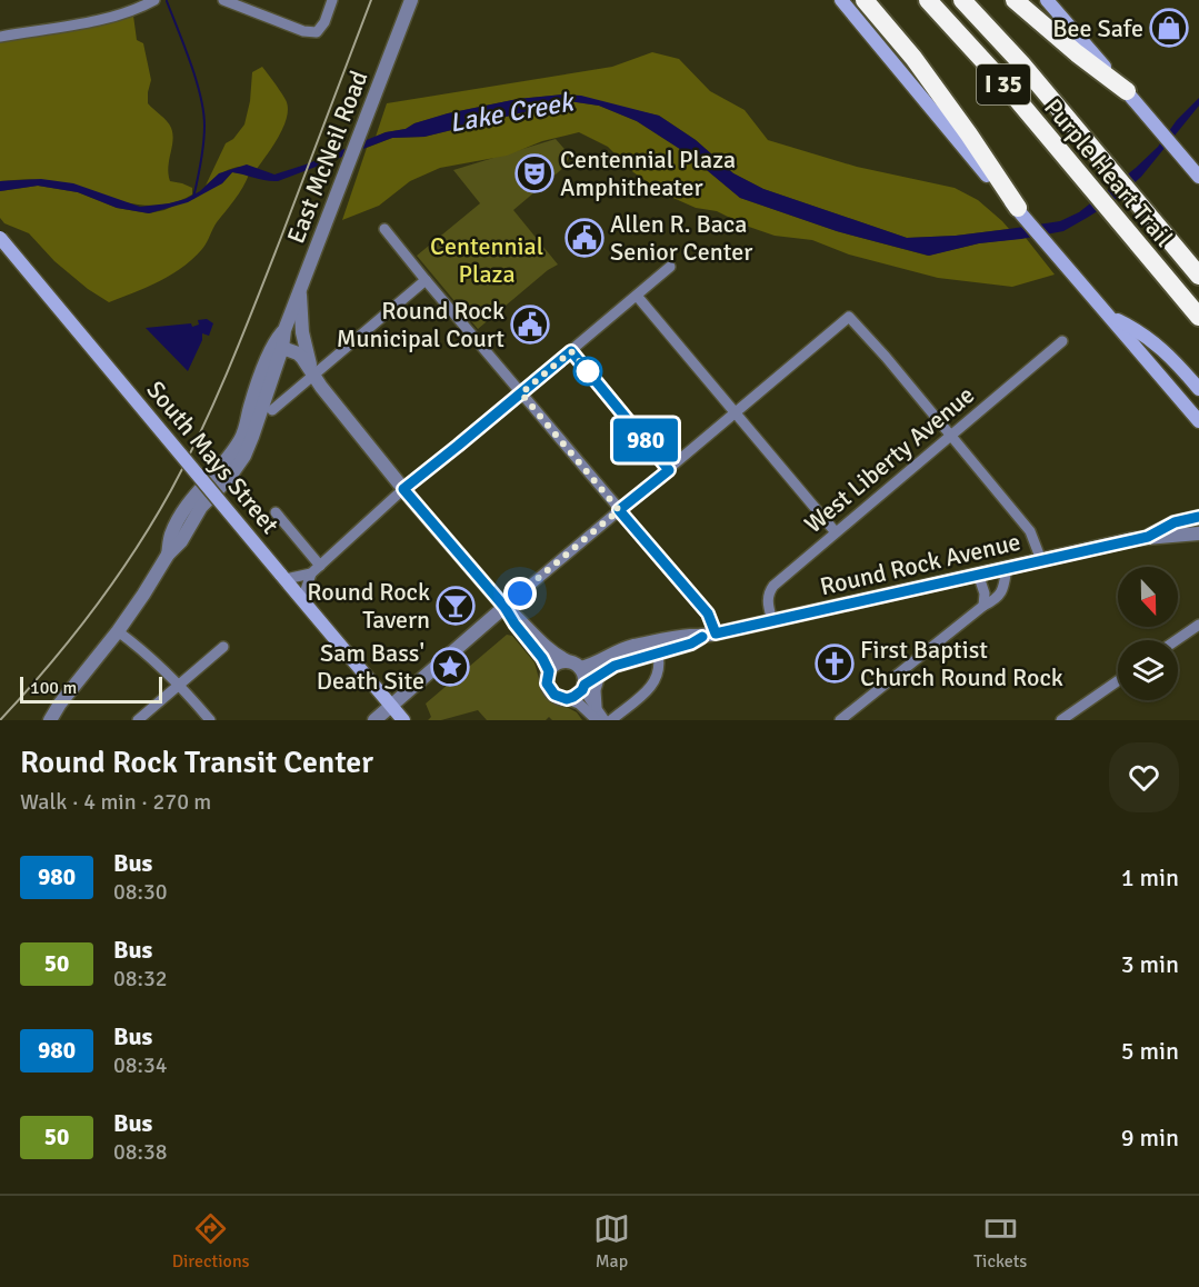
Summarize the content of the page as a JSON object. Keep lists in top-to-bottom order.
{
  "streets": {
    "highway": ["I 35", "Purple Heart Trail"],
    "main road": ["South Mays Street"],
    "street": ["East McNeil Road", "West Liberty Avenue", "Round Rock Avenue"]
  },
  "crossings": [
    ["West Liberty Avenue", "Round Rock Avenue"]
  ],
  "water": ["Lake Creek"],
  "parks": ["Centennial Plaza"],
  "places": {
    "shop": ["Bee Safe"],
    "theatre": ["Centennial Plaza Amphitheater"],
    "public building": ["Allen R. Baca Senior Center", "Round Rock Municipal Court"],
    "bar": ["Round Rock Tavern"],
    "church": ["First Baptist Church Round Rock"],
    "place": ["Sam Bass' Death Site"]
  },
  "lines": ["bus line 980"],
  "scale_bar": "100 m",
  "north": "bottom",
  "page": {
    "on_map": "980",
    "scale": "100 m",
    "heading": ["Round Rock Transit Center", "Walk · 4 min · 270 m"],
    "list": [
      {
        "mark": "980",
        "name": "Bus",
        "note": "08:30",
        "value": "1 min"
      },
      {
        "mark": "50",
        "name": "Bus",
        "note": "08:32",
        "value": "3 min"
      },
      {
        "mark": "980",
        "name": "Bus",
        "note": "08:34",
        "value": "5 min"
      },
      {
        "mark": "50",
        "name": "Bus",
        "note": "08:38",
        "value": "9 min"
      }
    ],
    "tabs": ["Directions", "Map", "Tickets"]
  }
}
